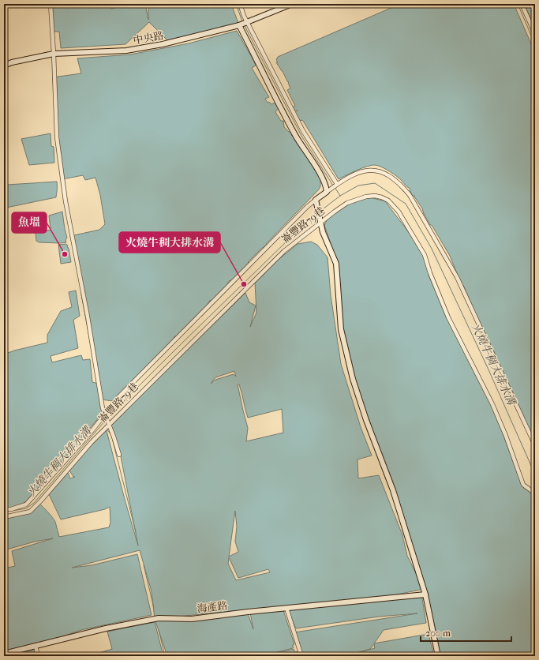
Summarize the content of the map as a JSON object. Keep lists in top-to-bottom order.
{
  "streets": {
    "street": ["中央路", "崙豐路79巷", "海產路"]
  },
  "water": ["火燒牛稠大排水溝"],
  "places": ["魚塭", "火燒牛稠大排水溝"],
  "scale_bar": "200 m"
}
